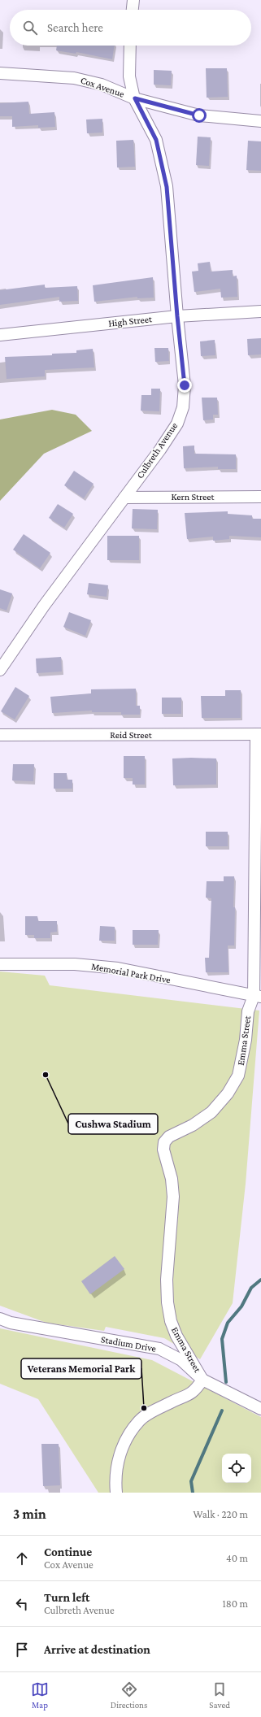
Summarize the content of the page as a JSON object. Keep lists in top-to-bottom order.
{
  "streets": {
    "street": [
      "Cox Avenue",
      "High Street",
      "Culbreth Avenue",
      "Kern Street",
      "Reid Street",
      "Memorial Park Drive",
      "Emma Street",
      "Stadium Drive"
    ]
  },
  "crossings": [
    ["Cox Avenue", "Culbreth Avenue"],
    ["High Street", "Culbreth Avenue"],
    ["Culbreth Avenue", "Kern Street"],
    ["Reid Street", "Emma Street"],
    ["Memorial Park Drive", "Emma Street"],
    ["Emma Street", "Stadium Drive"]
  ],
  "places": ["Cushwa Stadium", "Veterans Memorial Park"],
  "page": {
    "search": "Search here",
    "heading": ["3 min", "Walk · 220 m"],
    "list": [
      ["Continue", "Cox Avenue", "40 m"],
      ["Turn left", "Culbreth Avenue", "180 m"],
      "Arrive at destination"
    ],
    "nav": ["Map", "Directions", "Saved"]
  }
}
